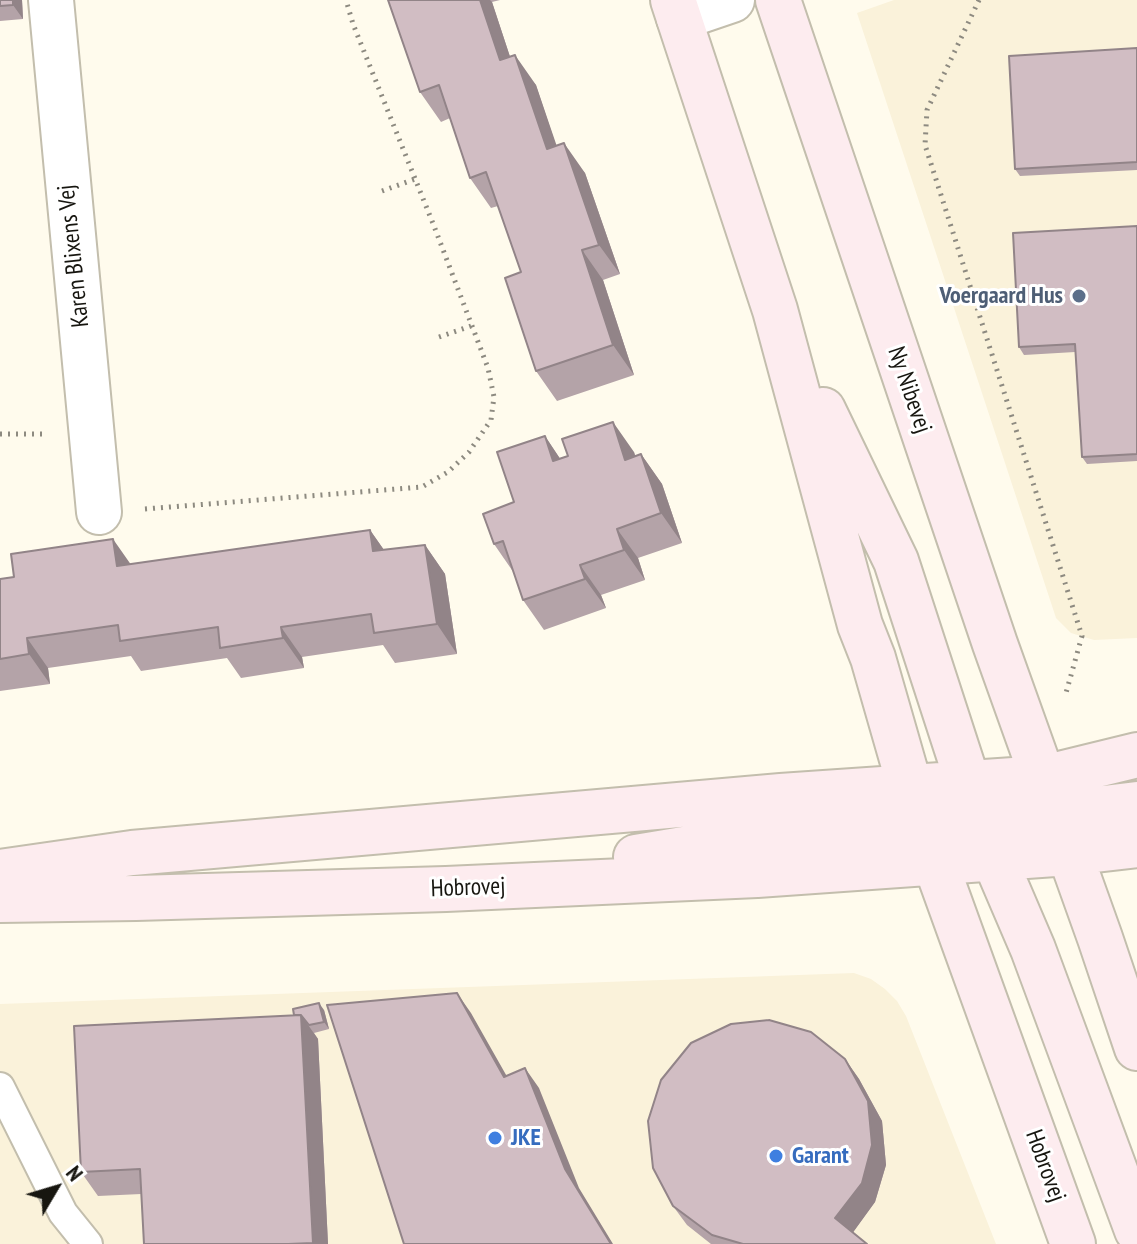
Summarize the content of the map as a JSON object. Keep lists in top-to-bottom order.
{
  "streets": {
    "main road": ["Ny Nibevej", "Hobrovej"],
    "street": ["Karen Blixens Vej"]
  },
  "places": ["Voergaard Hus", "JKE", "Garant"],
  "north": "top right"
}
